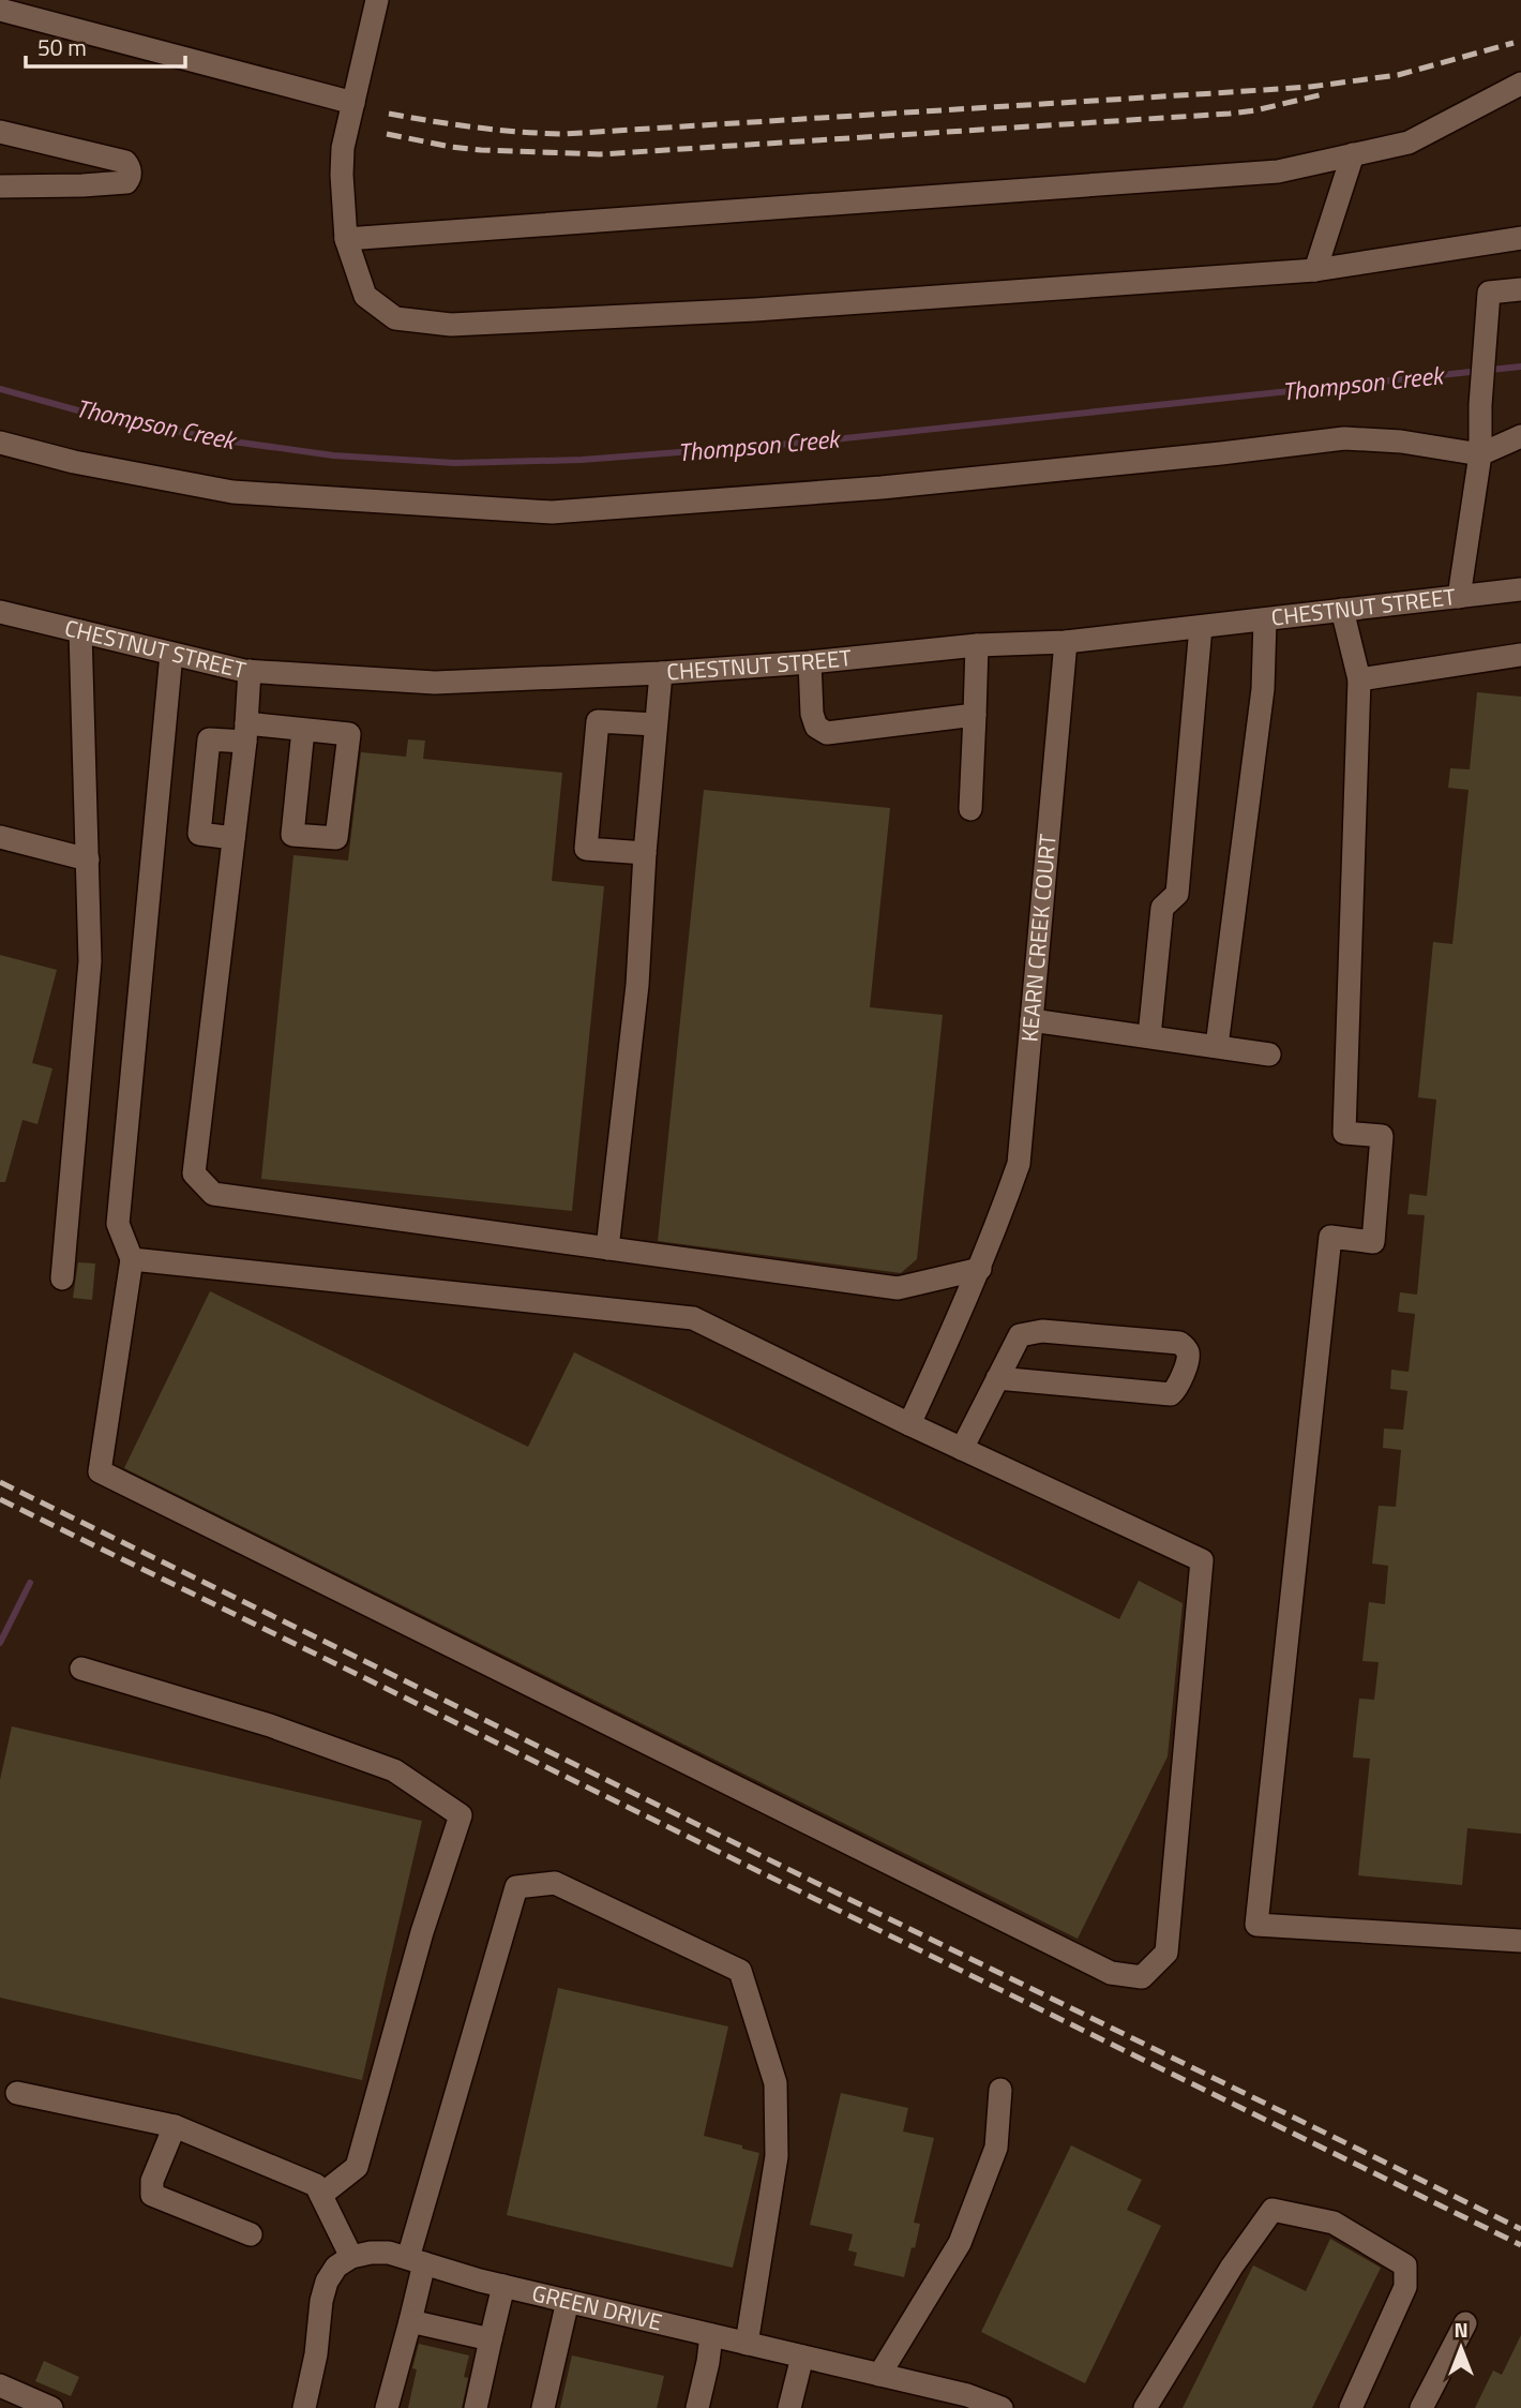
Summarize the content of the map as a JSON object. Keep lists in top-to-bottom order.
{
  "streets": {
    "street": ["CHESTNUT STREET", "KEARN CREEK COURT", "GREEN DRIVE"]
  },
  "crossings": [
    ["CHESTNUT STREET", "KEARN CREEK COURT"]
  ],
  "water": ["Thompson Creek"],
  "scale_bar": "50 m",
  "north": "top"
}
